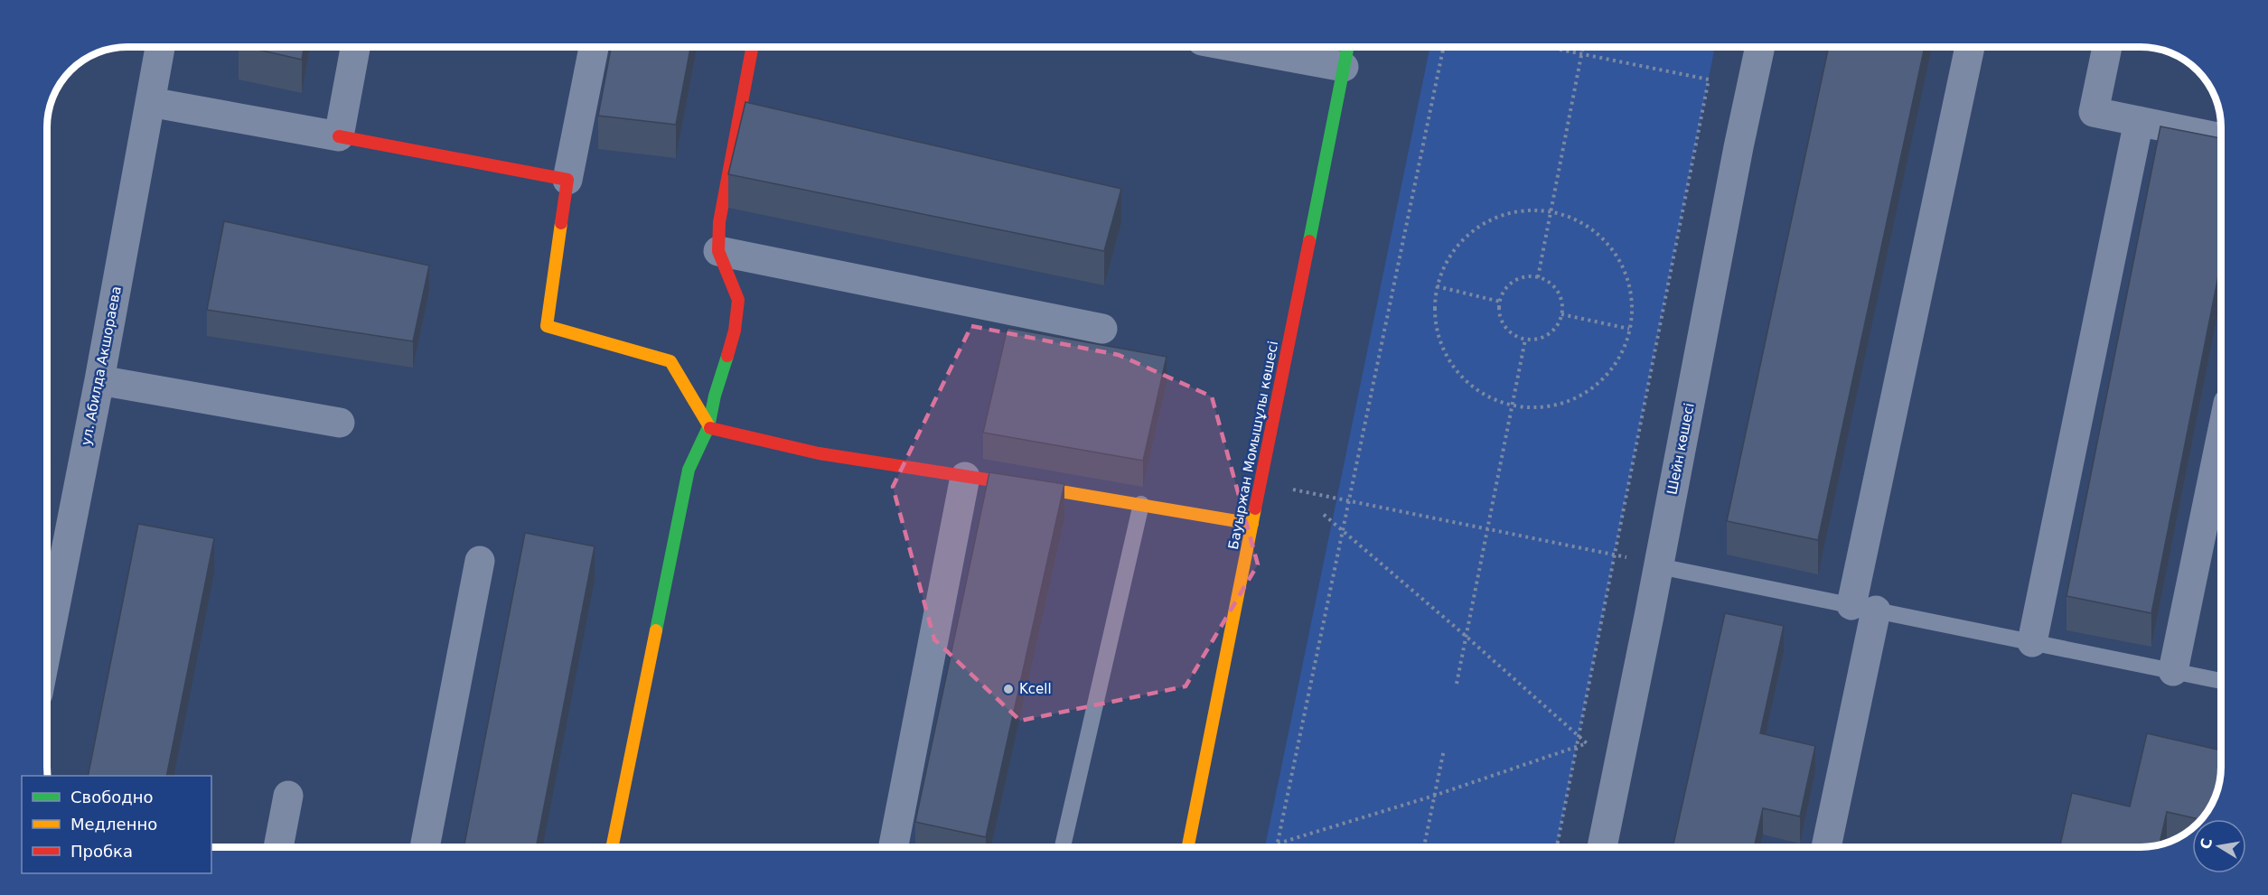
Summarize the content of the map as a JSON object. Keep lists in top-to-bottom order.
{
  "streets": {
    "street": ["ул. Абилда Акшораева", "Бауыржан Момышұлы көшесі", "Шейн көшесі"]
  },
  "places": ["Kcell"],
  "legend": ["Свободно", "Медленно", "Пробка"],
  "north": "left"
}
